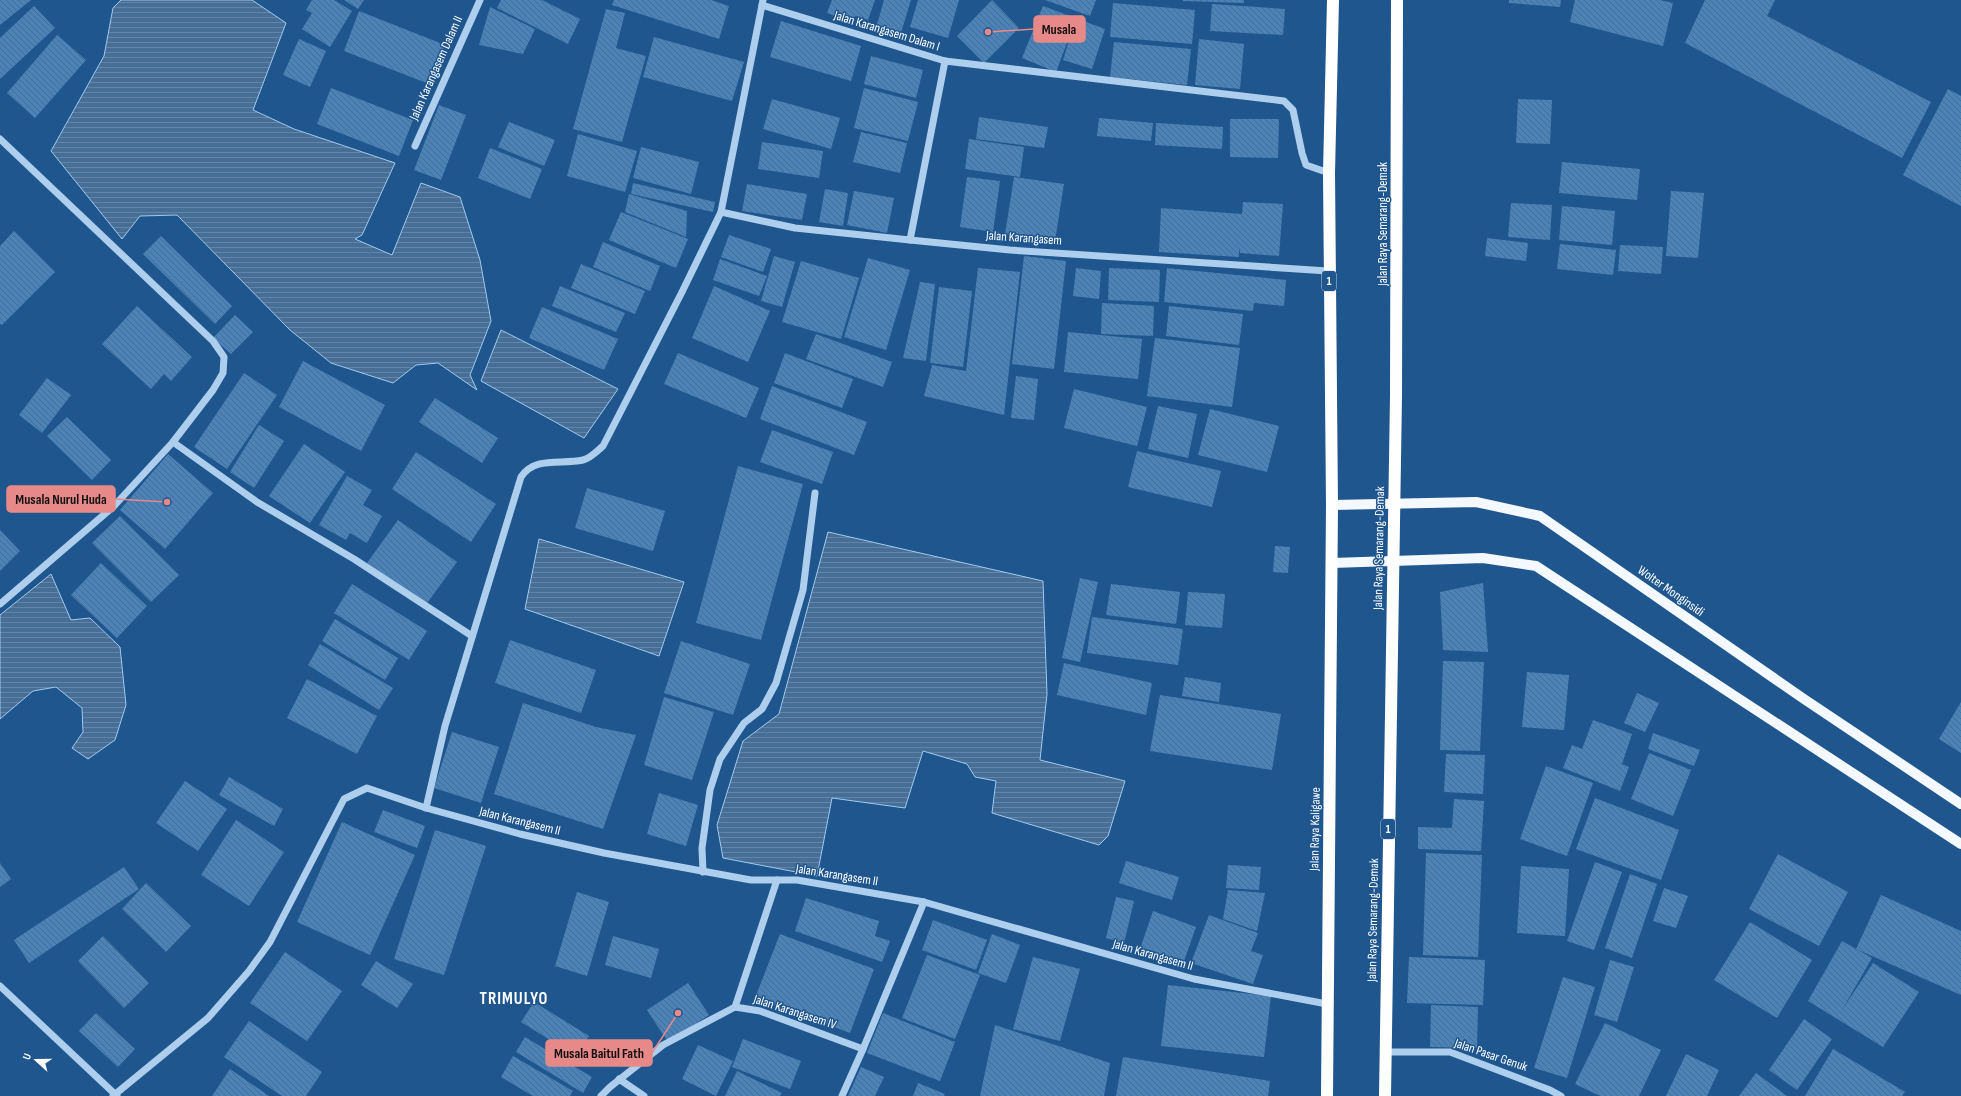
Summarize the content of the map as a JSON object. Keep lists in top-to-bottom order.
{
  "streets": {
    "highway": ["Jalan Raya Semarang-Demak", "1", "Jalan Raya Kaligawe"],
    "main road": ["Wolter Monginsidi"],
    "street": [
      "Jalan Karangasem Dalam I",
      "Jalan Karangasem Dalam II",
      "Jalan Karangasem",
      "Jalan Karangasem II",
      "Jalan Karangasem IV",
      "Jalan Pasar Genuk"
    ]
  },
  "crossings": [
    ["Jalan Karangasem Dalam I", "Jalan Karangasem"],
    ["Jalan Raya Semarang-Demak", "Wolter Monginsidi"],
    ["Jalan Raya Semarang-Demak", "Jalan Pasar Genuk"],
    ["Jalan Karangasem", "1"],
    ["1", "Wolter Monginsidi"],
    ["1", "Jalan Raya Kaligawe"],
    ["Jalan Karangasem II", "Jalan Raya Kaligawe"]
  ],
  "districts": ["TRIMULYO"],
  "places": ["Musala", "Musala Nurul Huda", "Musala Baitul Fath"],
  "north": "left"
}
